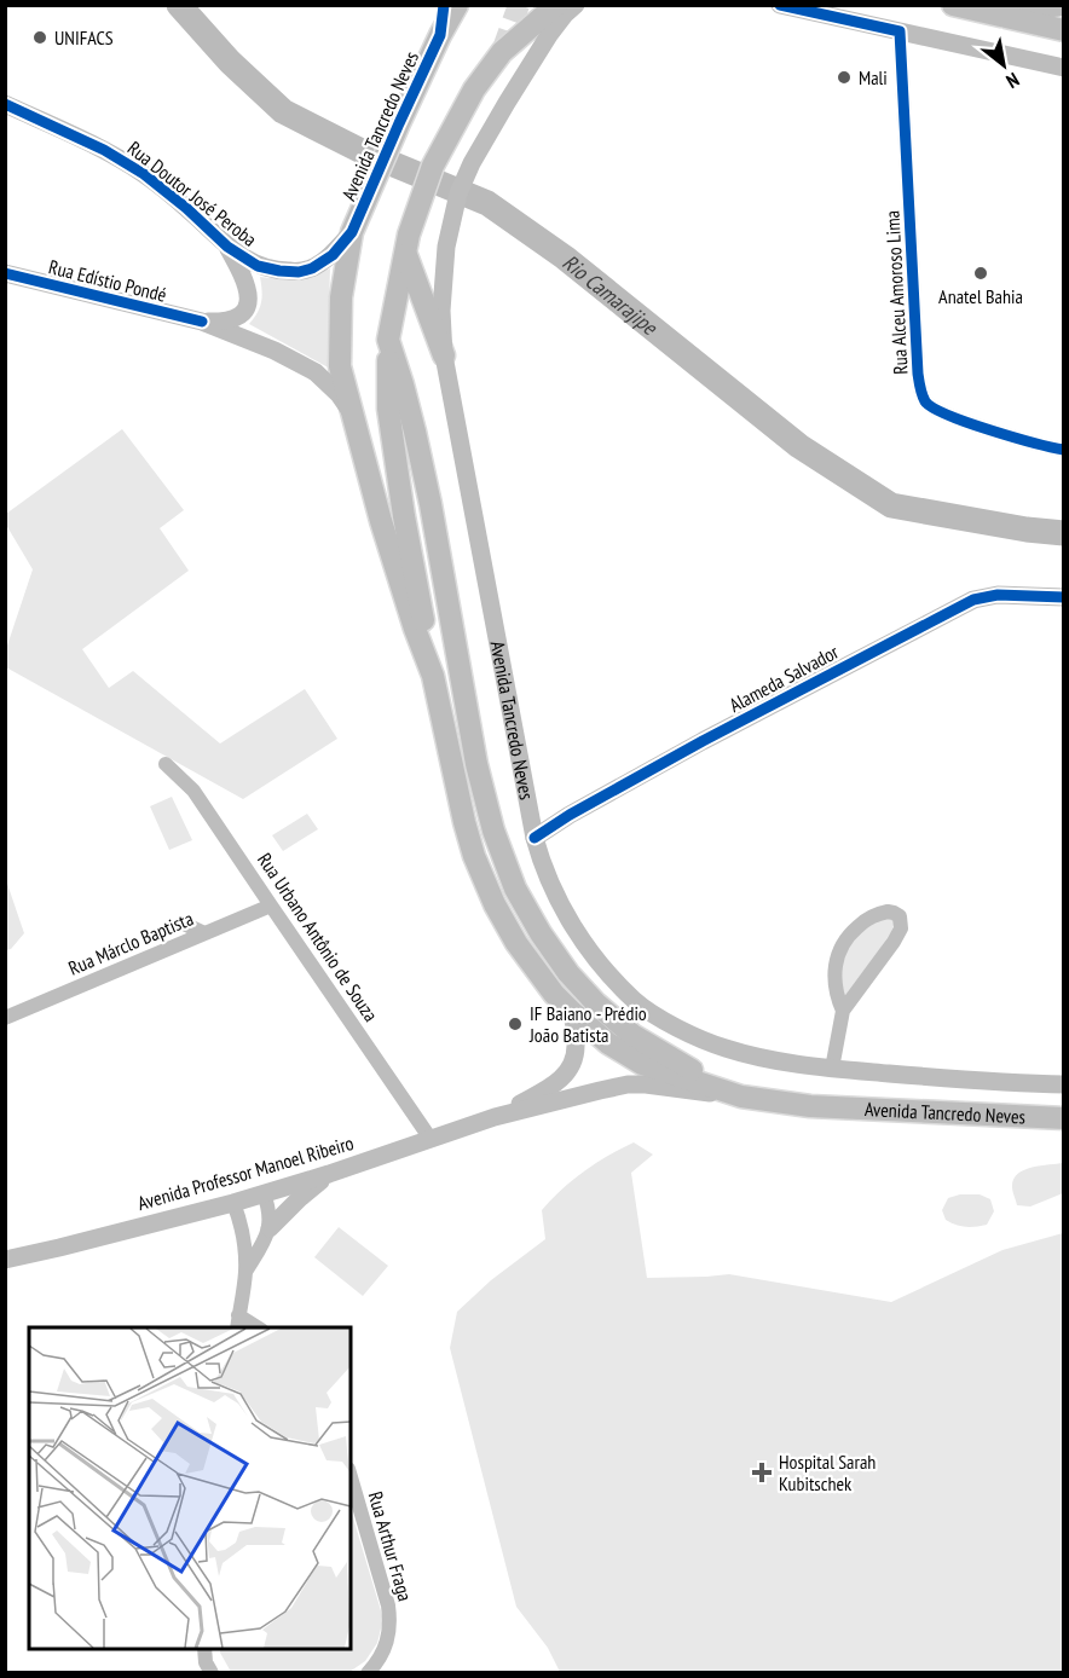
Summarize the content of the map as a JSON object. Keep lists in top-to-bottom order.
{
  "streets": {
    "main road": ["Avenida Tancredo Neves"],
    "street": [
      "Rua Doutor José Peroba",
      "Rua Edístio Pondé",
      "Rua Alceu Amoroso Lima",
      "Alameda Salvador",
      "Rua Urbano Antônio de Souza",
      "Rua Márclo Baptista",
      "Avenida Professor Manoel Ribeiro",
      "Rua Arthur Fraga"
    ]
  },
  "crossings": [
    ["Avenida Tancredo Neves", "Rua Doutor José Peroba"],
    ["Avenida Tancredo Neves", "Rua Edístio Pondé"],
    ["Avenida Tancredo Neves", "Alameda Salvador"],
    ["Avenida Tancredo Neves", "Avenida Professor Manoel Ribeiro"],
    ["Rua Urbano Antônio de Souza", "Rua Márclo Baptista"],
    ["Rua Urbano Antônio de Souza", "Avenida Professor Manoel Ribeiro"]
  ],
  "water": ["Rio Camarajipe"],
  "places": {
    "other": [
      "UNIFACS",
      "Mali",
      "Anatel Bahia",
      "IF Baiano - Prédio João Batista"
    ],
    "health": ["Hospital Sarah Kubitschek"]
  },
  "north": "bottom right"
}
